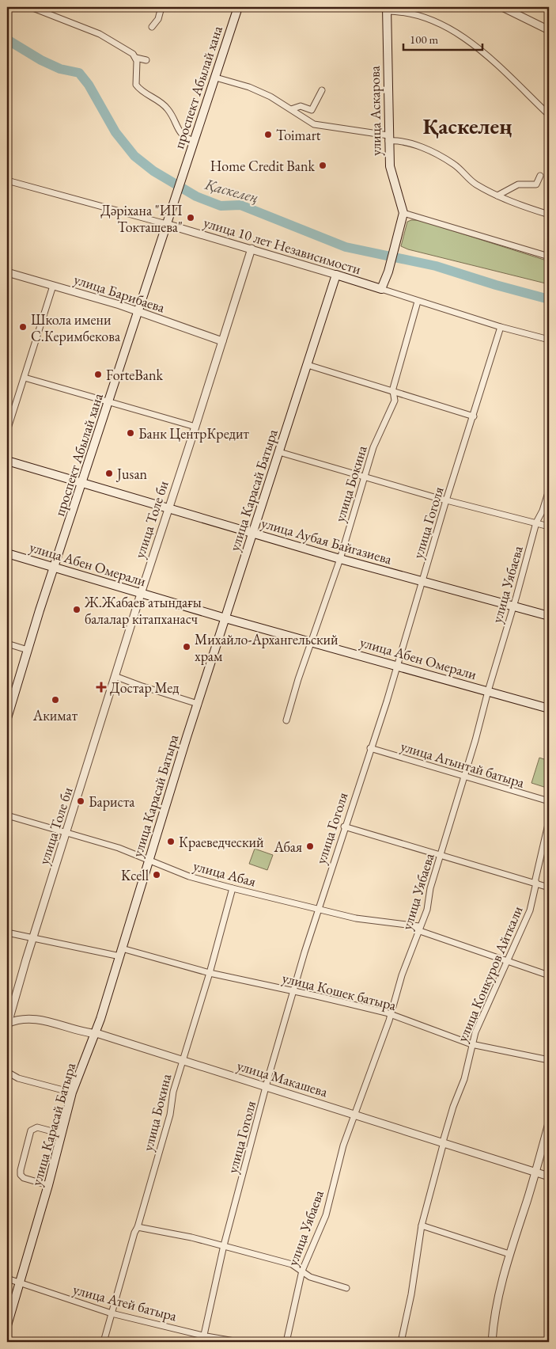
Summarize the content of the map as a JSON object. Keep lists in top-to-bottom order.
{
  "streets": {
    "main road": [
      "проспект Абылай хана",
      "улица Аскарова",
      "улица 10 лет Независимости",
      "улица Карасай Батыра",
      "улица Аубая Байгазиева",
      "улица Абен Омерали"
    ],
    "street": [
      "улица Барибаева",
      "улица Бокина",
      "улица Толе би",
      "улица Гоголя",
      "улица Уябаева",
      "улица Агынтай батыра",
      "улица Абая",
      "улица Конкуров Айткали",
      "улица Кошек батыра",
      "улица Макашева",
      "улица Атей батыра"
    ]
  },
  "crossings": [
    ["проспект Абылай хана", "улица 10 лет Независимости"],
    ["проспект Абылай хана", "улица Барибаева"],
    ["проспект Абылай хана", "улица Аубая Байгазиева"],
    ["проспект Абылай хана", "улица Абен Омерали"],
    ["улица 10 лет Независимости", "улица Бокина"],
    ["улица 10 лет Независимости", "улица Карасай Батыра"],
    ["улица 10 лет Независимости", "улица Толе би"],
    ["улица 10 лет Независимости", "улица Гоголя"],
    ["улица Барибаева", "улица Толе би"],
    ["улица Бокина", "улица Аубая Байгазиева"],
    ["улица Бокина", "улица Абен Омерали"],
    ["улица Бокина", "улица Абая"],
    ["улица Бокина", "улица Кошек батыра"],
    ["улица Бокина", "улица Макашева"],
    ["улица Бокина", "улица Атей батыра"],
    ["улица Карасай Батыра", "улица Аубая Байгазиева"],
    ["улица Карасай Батыра", "улица Абен Омерали"],
    ["улица Карасай Батыра", "улица Абая"],
    ["улица Карасай Батыра", "улица Кошек батыра"],
    ["улица Карасай Батыра", "улица Макашева"],
    ["улица Карасай Батыра", "улица Атей батыра"],
    ["улица Толе би", "улица Аубая Байгазиева"],
    ["улица Толе би", "улица Абен Омерали"],
    ["улица Толе би", "улица Абая"],
    ["улица Толе би", "улица Кошек батыра"],
    ["улица Толе би", "улица Макашева"],
    ["улица Гоголя", "улица Аубая Байгазиева"],
    ["улица Гоголя", "улица Абен Омерали"],
    ["улица Гоголя", "улица Агынтай батыра"],
    ["улица Гоголя", "улица Абая"],
    ["улица Гоголя", "улица Кошек батыра"],
    ["улица Гоголя", "улица Макашева"],
    ["улица Гоголя", "улица Атей батыра"],
    ["улица Аубая Байгазиева", "улица Уябаева"],
    ["улица Абен Омерали", "улица Уябаева"],
    ["улица Уябаева", "улица Агынтай батыра"],
    ["улица Уябаева", "улица Абая"],
    ["улица Уябаева", "улица Кошек батыра"],
    ["улица Уябаева", "улица Макашева"],
    ["улица Абая", "улица Конкуров Айткали"],
    ["улица Конкуров Айткали", "улица Кошек батыра"],
    ["улица Конкуров Айткали", "улица Макашева"]
  ],
  "districts": ["Қаскелең"],
  "water": ["Қаскелең"],
  "places": {
    "other": [
      "Toimart",
      "Home Credit Bank",
      "Дәріхана \"ИП Токташева\"",
      "Школа имени С.Керимбекова",
      "ForteBank",
      "Банк ЦентрКредит",
      "Jusan",
      "Ж.Жабаев атындағы балалар кітапханасч",
      "Михайло-Архангельский храм",
      "Акимат",
      "Бариста",
      "Краеведческий",
      "Абая",
      "Kcell"
    ],
    "health": ["Достар Мед"]
  },
  "scale_bar": "100 m"
}
